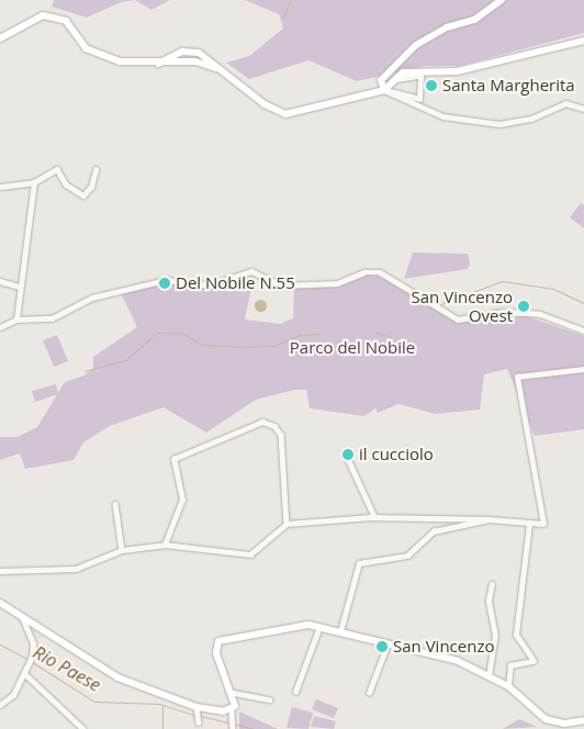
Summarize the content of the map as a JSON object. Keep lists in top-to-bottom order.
{
  "water": ["Rio Paese"],
  "parks": ["Parco del Nobile"],
  "places": [
    "Santa Margherita",
    "Del Nobile N.55",
    "San Vincenzo Ovest",
    "il cucciolo",
    "San Vincenzo"
  ]
}
